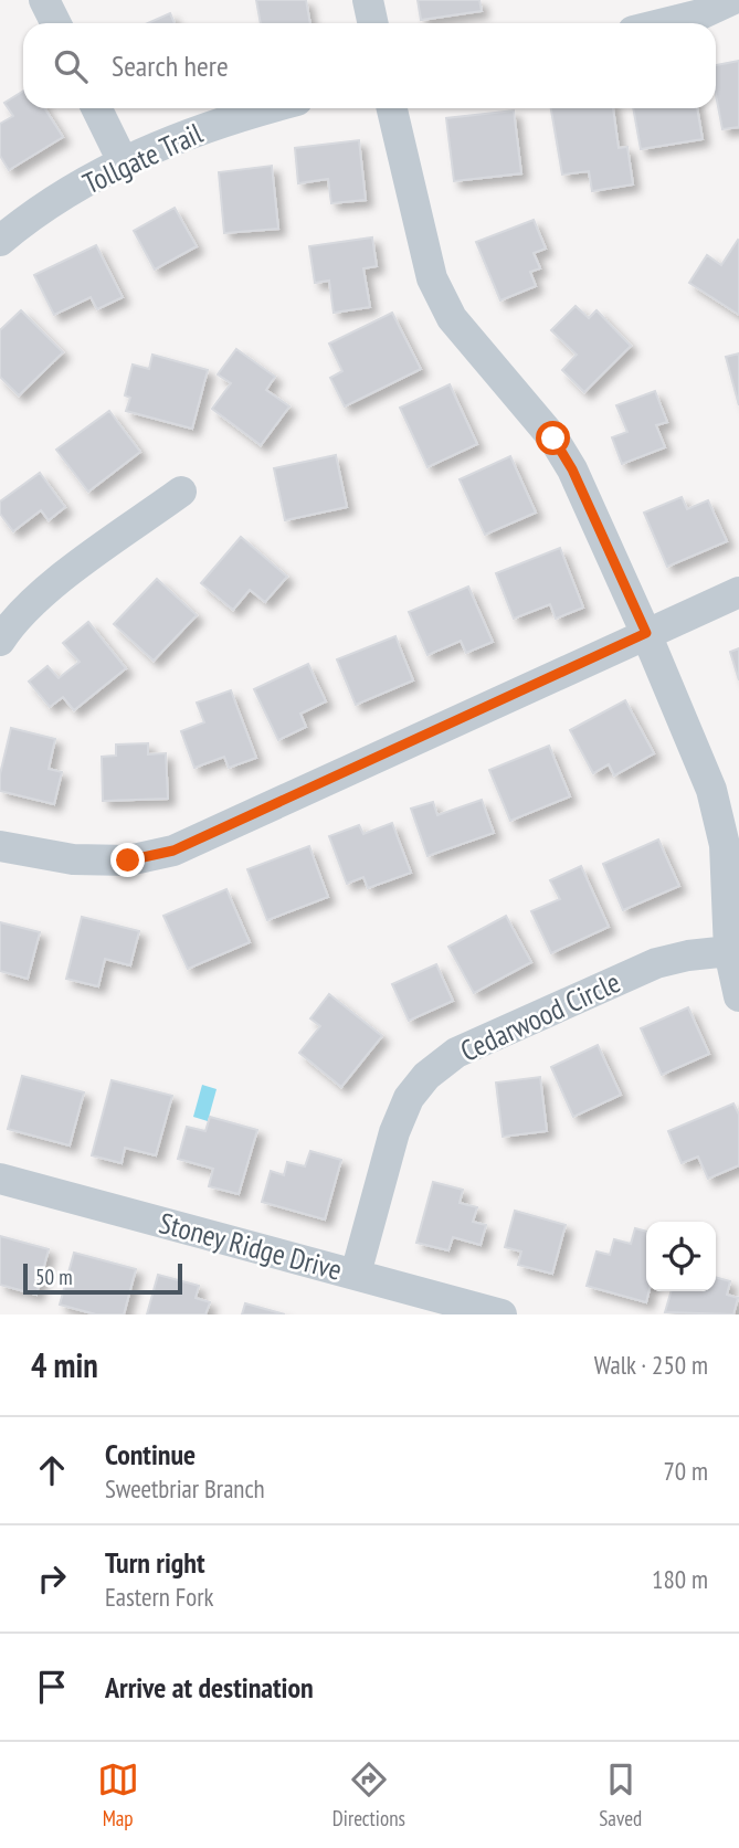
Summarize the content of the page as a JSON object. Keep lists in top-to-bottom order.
{
  "streets": {
    "street": ["Tollgate Trail", "Cedarwood Circle", "Stoney Ridge Drive"]
  },
  "crossings": [
    ["Cedarwood Circle", "Stoney Ridge Drive"]
  ],
  "scale_bar": "50 m",
  "page": {
    "search": "Search here",
    "scale": "50 m",
    "heading": ["4 min", "Walk · 250 m"],
    "list": [
      ["Continue", "Sweetbriar Branch", "70 m"],
      ["Turn right", "Eastern Fork", "180 m"],
      "Arrive at destination"
    ],
    "nav": ["Map", "Directions", "Saved"]
  }
}
